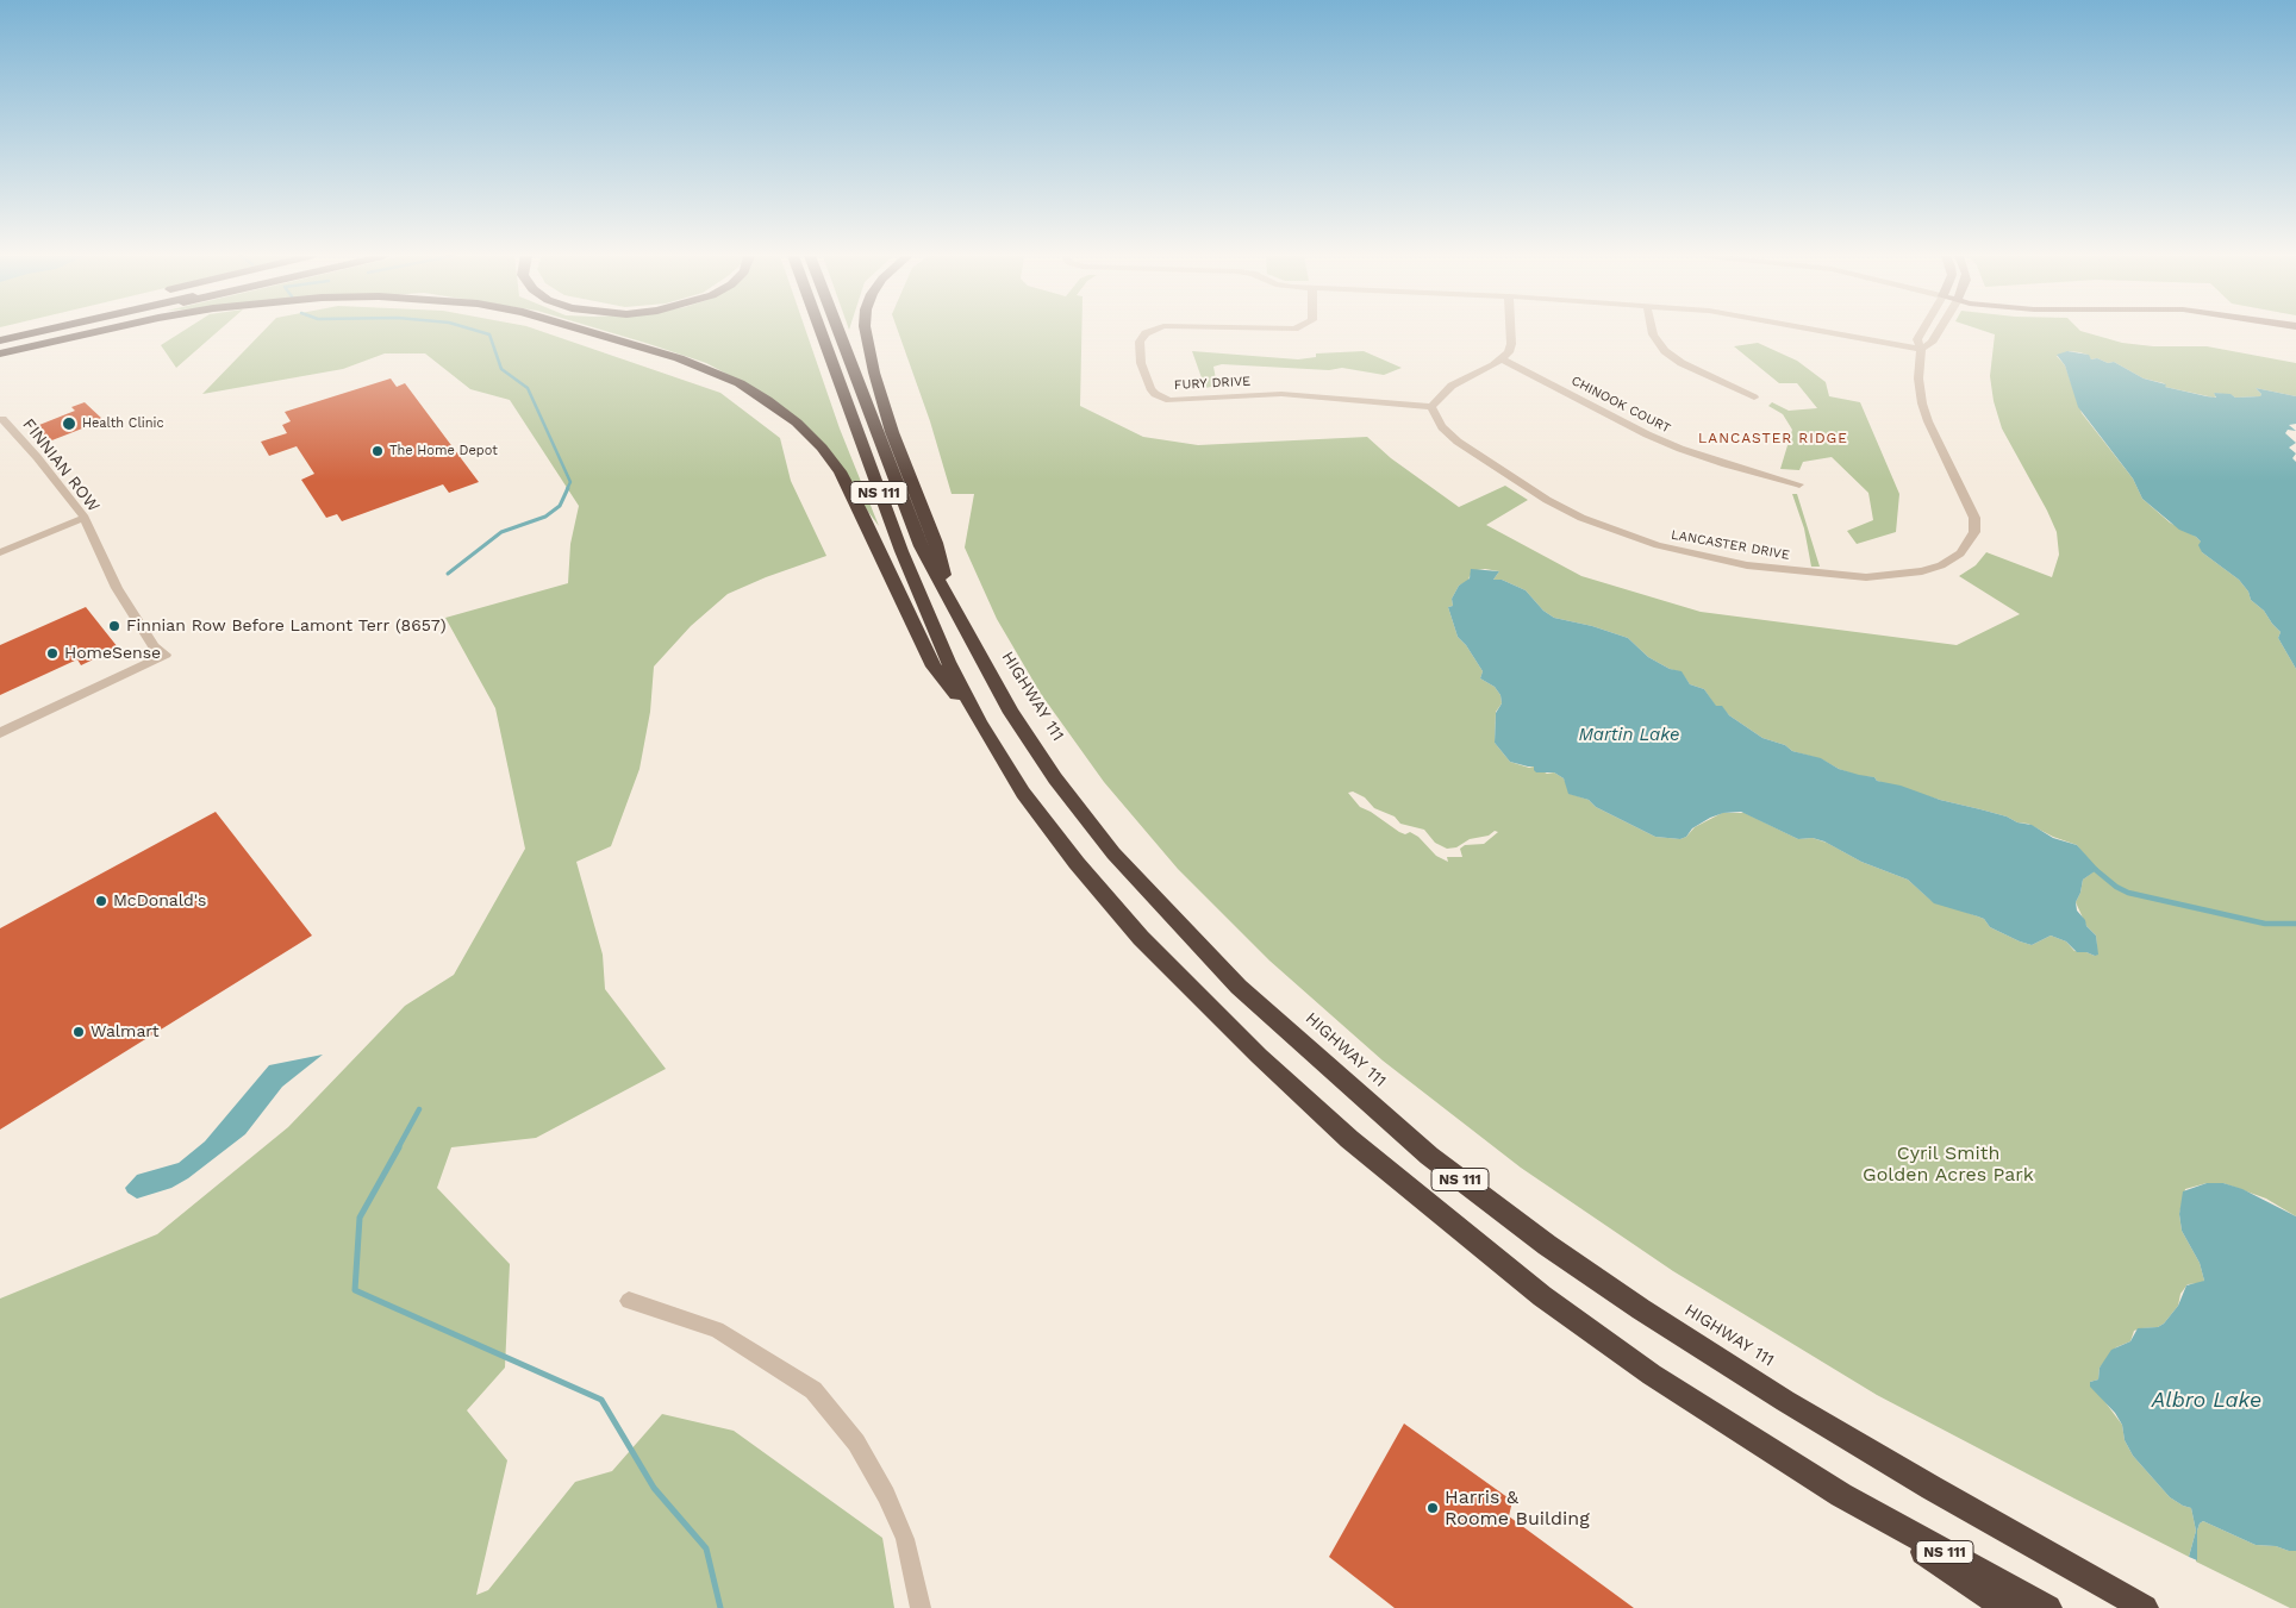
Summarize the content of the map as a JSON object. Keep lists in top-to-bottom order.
{
  "streets": {
    "highway": ["NS 111", "HIGHWAY 111"],
    "street": [
      "FURY DRIVE",
      "CHINOOK COURT",
      "FINNIAN ROW",
      "LANCASTER DRIVE"
    ]
  },
  "crossings": [
    ["FURY DRIVE", "LANCASTER DRIVE"]
  ],
  "districts": ["LANCASTER RIDGE"],
  "water": ["Martin Lake", "Albro Lake"],
  "parks": ["Cyril Smith Golden Acres Park"],
  "places": [
    "Health Clinic",
    "The Home Depot",
    "Finnian Row Before Lamont Terr (8657)",
    "HomeSense",
    "McDonald's",
    "Walmart",
    "Harris & Roome Building"
  ]
}
